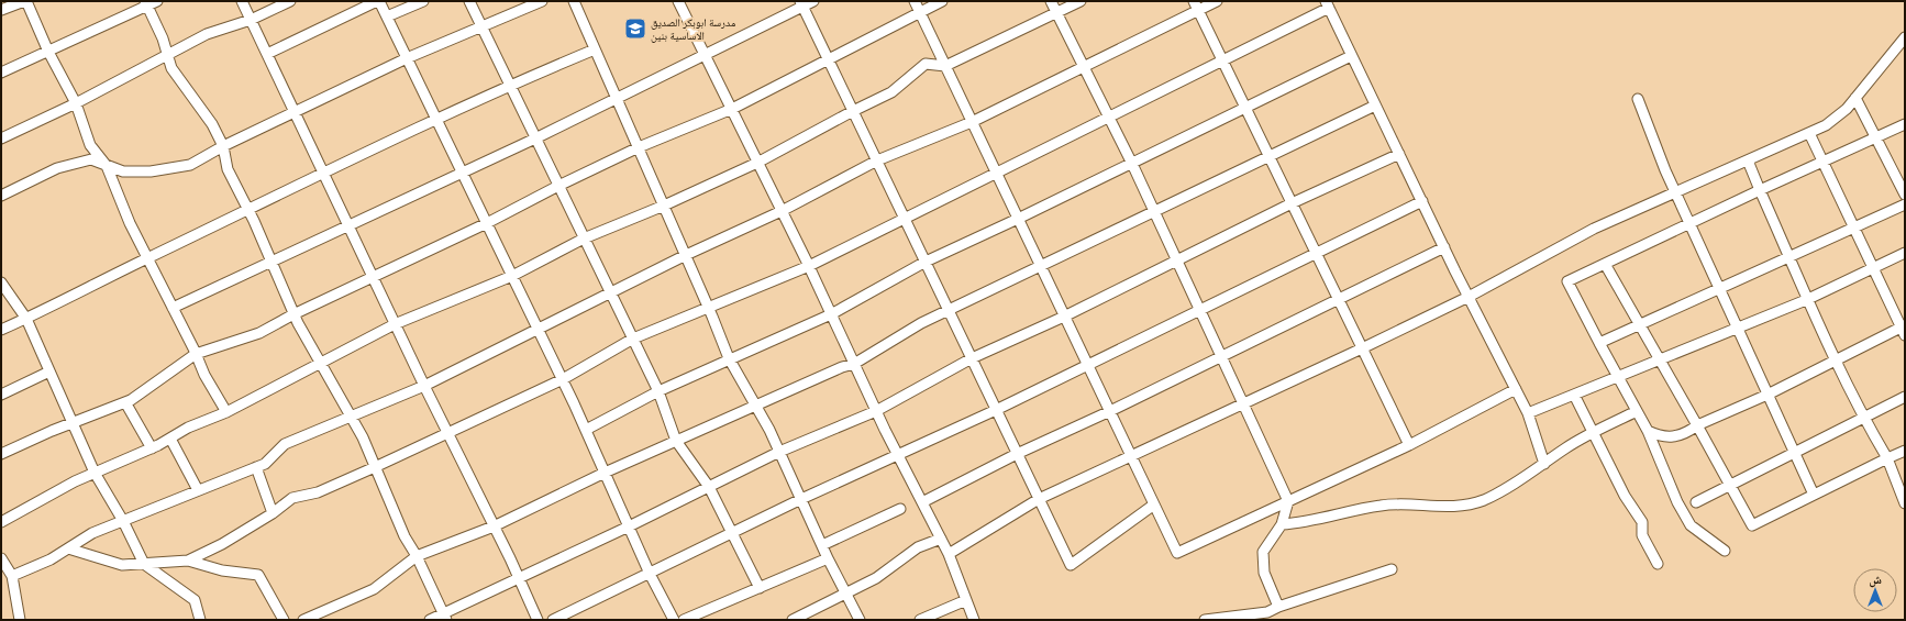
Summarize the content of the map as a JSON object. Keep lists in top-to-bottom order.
{
  "places": {
    "school or university": ["مدرسة ابوبكر الصديق الاساسية بنين"]
  },
  "north": "top"
}
